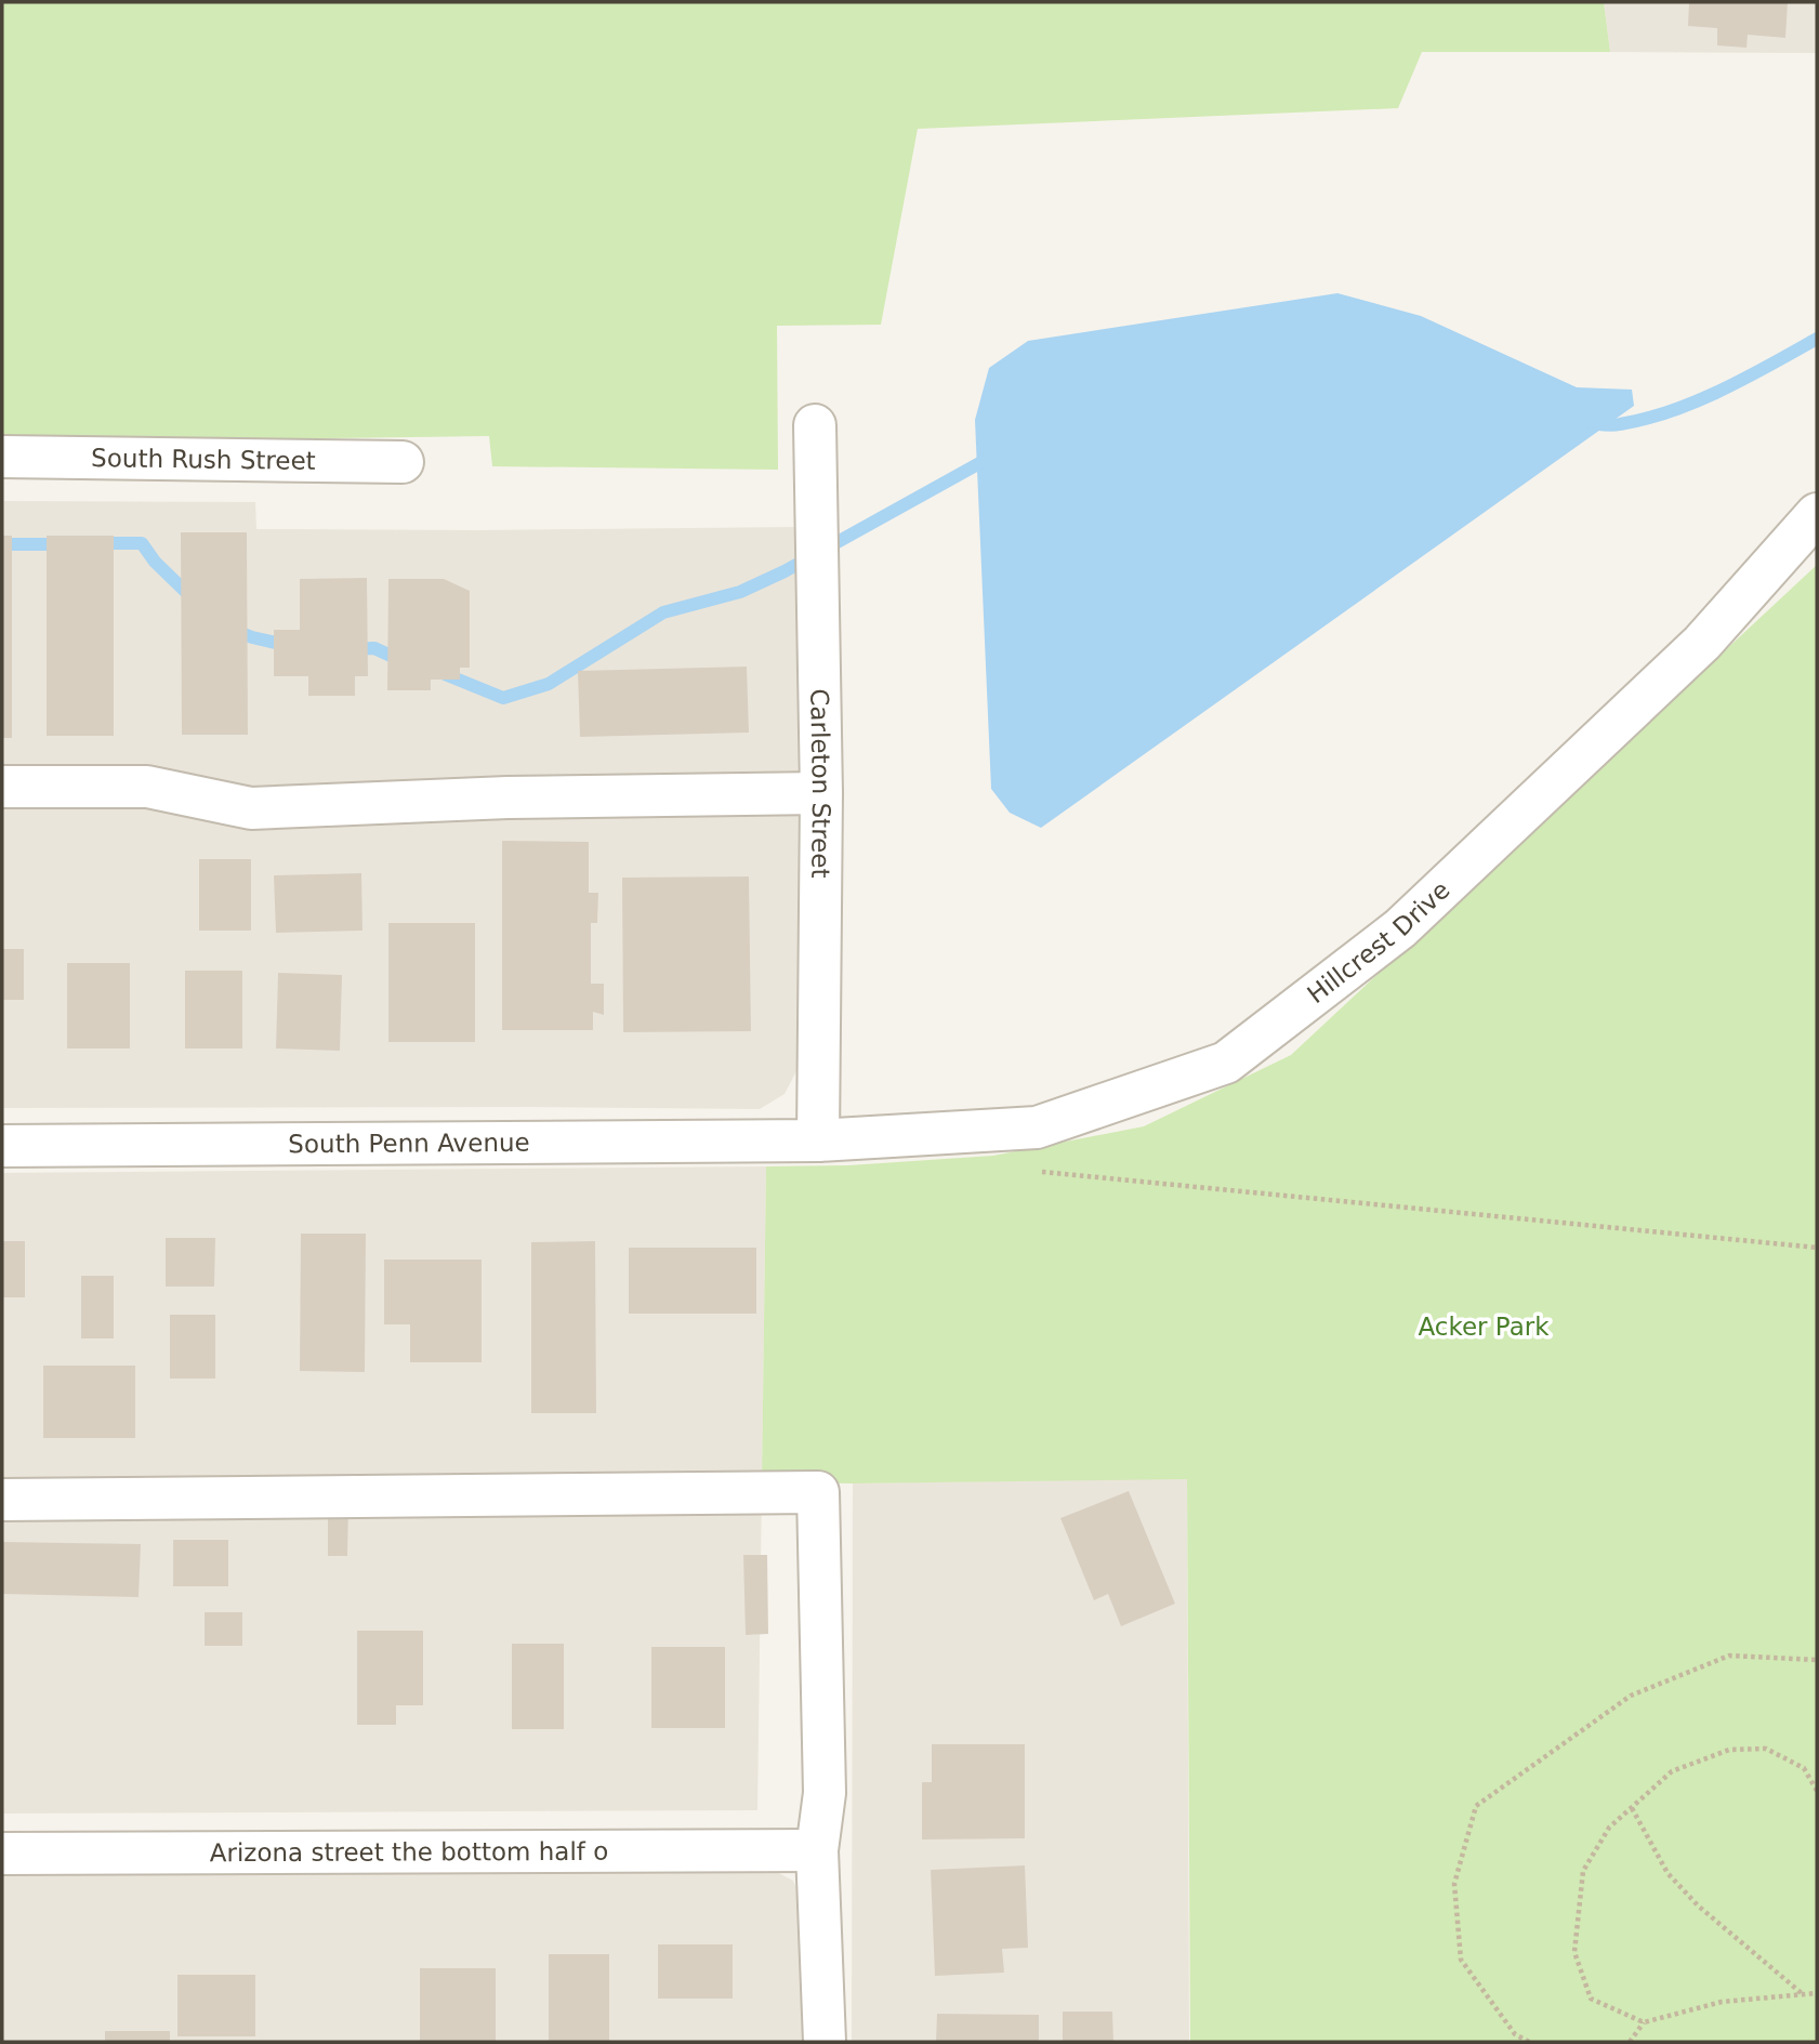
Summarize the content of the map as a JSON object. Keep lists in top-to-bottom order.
{
  "streets": {
    "street": [
      "South Rush Street",
      "Carleton Street",
      "Hillcrest Drive",
      "South Penn Avenue",
      "Arizona street the bottom half o"
    ]
  },
  "crossings": [
    ["Carleton Street", "Hillcrest Drive"],
    ["Carleton Street", "South Penn Avenue"],
    ["Hillcrest Drive", "South Penn Avenue"]
  ],
  "parks": ["Acker Park"]
}
